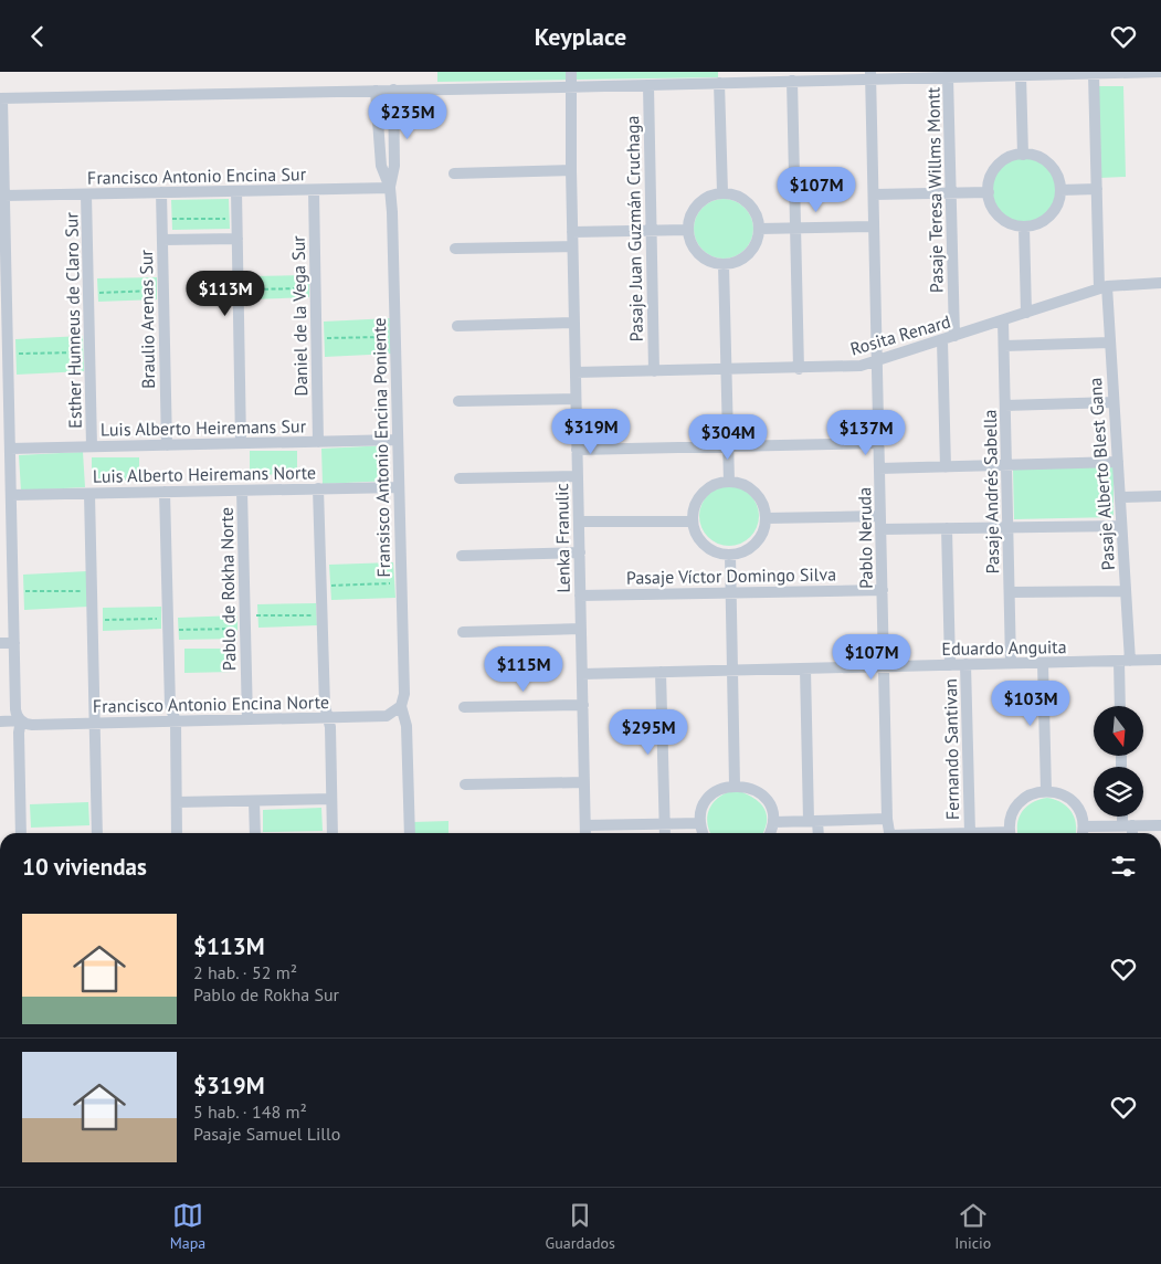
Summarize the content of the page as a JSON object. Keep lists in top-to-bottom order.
{
  "streets": {
    "street": [
      "Francisco Antonio Encina Sur",
      "Pasaje Teresa Willms Montt",
      "Pasaje Juan Guzmán Cruchaga",
      "Daniel de la Vega Sur",
      "Braulio Arenas Sur",
      "Esther Hunneus de Claro Sur",
      "Rosita Renard",
      "Luis Alberto Heiremans Sur",
      "Fransisco Antonio Encina Poniente",
      "Luis Alberto Heiremans Norte",
      "Pasaje Alberto Blest Gana",
      "Pasaje Andrés Sabella",
      "Lenka Franulic",
      "Pablo Neruda",
      "Pasaje Víctor Domingo Silva",
      "Pablo de Rokha Norte",
      "Eduardo Anguita",
      "Francisco Antonio Encina Norte",
      "Fernando Santivan"
    ]
  },
  "crossings": [
    ["Francisco Antonio Encina Sur", "Daniel de la Vega Sur"],
    ["Francisco Antonio Encina Sur", "Braulio Arenas Sur"],
    ["Francisco Antonio Encina Sur", "Esther Hunneus de Claro Sur"],
    ["Francisco Antonio Encina Sur", "Fransisco Antonio Encina Poniente"],
    ["Pasaje Teresa Willms Montt", "Rosita Renard"],
    ["Pasaje Juan Guzmán Cruchaga", "Rosita Renard"],
    ["Daniel de la Vega Sur", "Luis Alberto Heiremans Sur"],
    ["Braulio Arenas Sur", "Luis Alberto Heiremans Sur"],
    ["Esther Hunneus de Claro Sur", "Luis Alberto Heiremans Sur"],
    ["Rosita Renard", "Pasaje Alberto Blest Gana"],
    ["Rosita Renard", "Pasaje Andrés Sabella"],
    ["Rosita Renard", "Lenka Franulic"],
    ["Rosita Renard", "Pablo Neruda"],
    ["Luis Alberto Heiremans Sur", "Fransisco Antonio Encina Poniente"],
    ["Fransisco Antonio Encina Poniente", "Luis Alberto Heiremans Norte"],
    ["Fransisco Antonio Encina Poniente", "Francisco Antonio Encina Norte"],
    ["Luis Alberto Heiremans Norte", "Pablo de Rokha Norte"],
    ["Pasaje Alberto Blest Gana", "Eduardo Anguita"],
    ["Pasaje Andrés Sabella", "Eduardo Anguita"],
    ["Lenka Franulic", "Pasaje Víctor Domingo Silva"],
    ["Lenka Franulic", "Eduardo Anguita"],
    ["Pablo Neruda", "Pasaje Víctor Domingo Silva"],
    ["Pablo Neruda", "Eduardo Anguita"],
    ["Pablo de Rokha Norte", "Francisco Antonio Encina Norte"],
    ["Eduardo Anguita", "Fernando Santivan"]
  ],
  "north": "bottom",
  "page": {
    "header": "Keyplace",
    "price": [
      "$235M",
      "$107M",
      "$113M",
      "$319M",
      "$137M",
      "$304M",
      "$107M",
      "$115M",
      "$103M",
      "$295M"
    ],
    "heading": "10 viviendas",
    "list": [
      {
        "name": "$113M",
        "note": "2 hab. · 52 m² · Pablo de Rokha Sur"
      },
      {
        "name": "$319M",
        "note": "5 hab. · 148 m² · Pasaje Samuel Lillo"
      }
    ],
    "tabs": ["Mapa", "Guardados", "Inicio"]
  }
}
